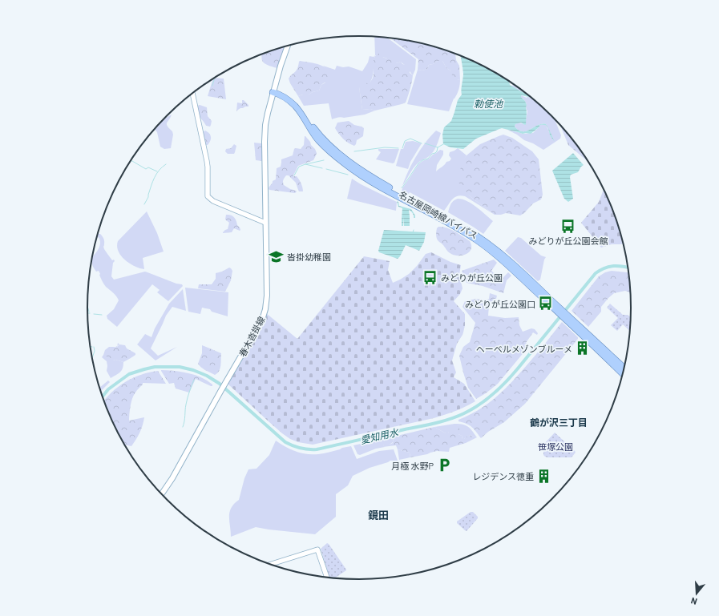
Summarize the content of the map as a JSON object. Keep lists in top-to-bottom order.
{
  "streets": {
    "main road": ["名古屋岡崎線バイパス", "春木沓掛線"]
  },
  "crossings": [
    ["名古屋岡崎線バイパス", "春木沓掛線"]
  ],
  "districts": ["鶴が沢三丁目", "鏡田"],
  "water": ["勅使池", "愛知用水"],
  "parks": ["笹塚公園"],
  "places": {
    "bus stop": ["みどりが丘公園会館", "みどりが丘公園", "みどりが丘公園口"],
    "school or university": ["沓掛幼稚園"],
    "building": ["ヘーベルメゾンブルーメ", "レジデンス徳重"],
    "parking": ["月極 水野P"]
  },
  "north": "bottom"
}
